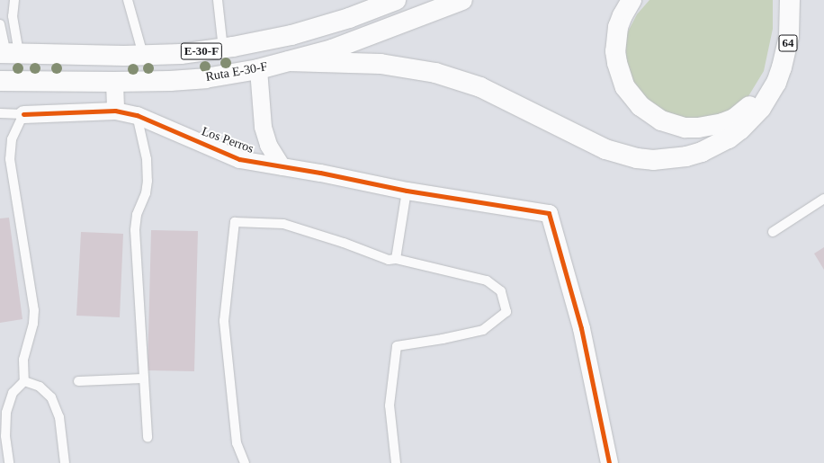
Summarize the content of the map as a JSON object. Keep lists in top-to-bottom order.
{
  "streets": {
    "main road": ["64", "E-30-F", "Ruta E-30-F"],
    "street": ["Los Perros"]
  },
  "crossings": [
    ["Ruta E-30-F", "Los Perros"]
  ]
}
